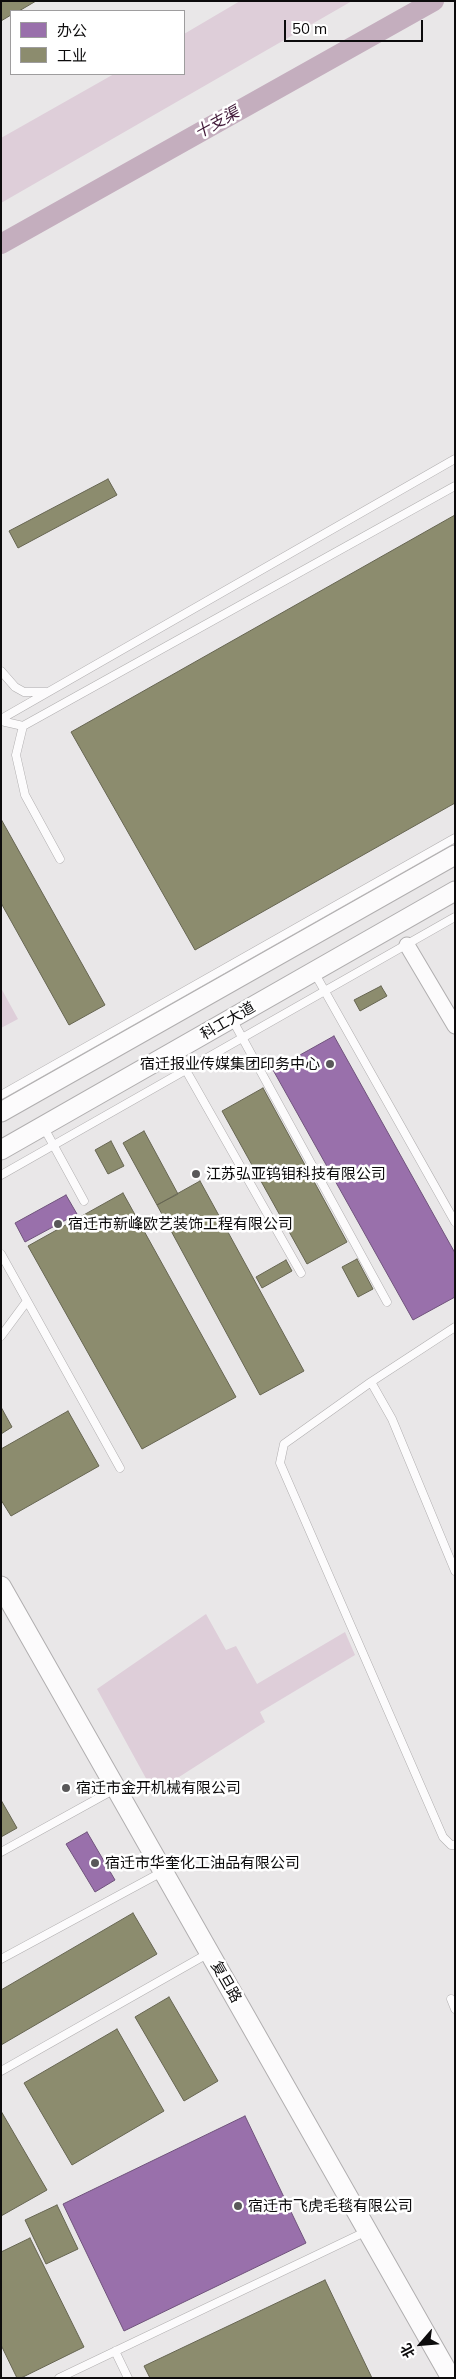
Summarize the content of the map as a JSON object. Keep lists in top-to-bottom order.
{
  "streets": {
    "street": ["科工大道", "复旦路"]
  },
  "water": ["十支渠"],
  "places": [
    "宿迁报业传媒集团印务中心",
    "江苏弘亚钨钼科技有限公司",
    "宿迁市新峰欧艺装饰工程有限公司",
    "宿迁市金开机械有限公司",
    "宿迁市华奎化工油品有限公司",
    "宿迁市飞虎毛毯有限公司"
  ],
  "legend": ["办公", "工业"],
  "scale_bar": "50 m",
  "north": "bottom left"
}
